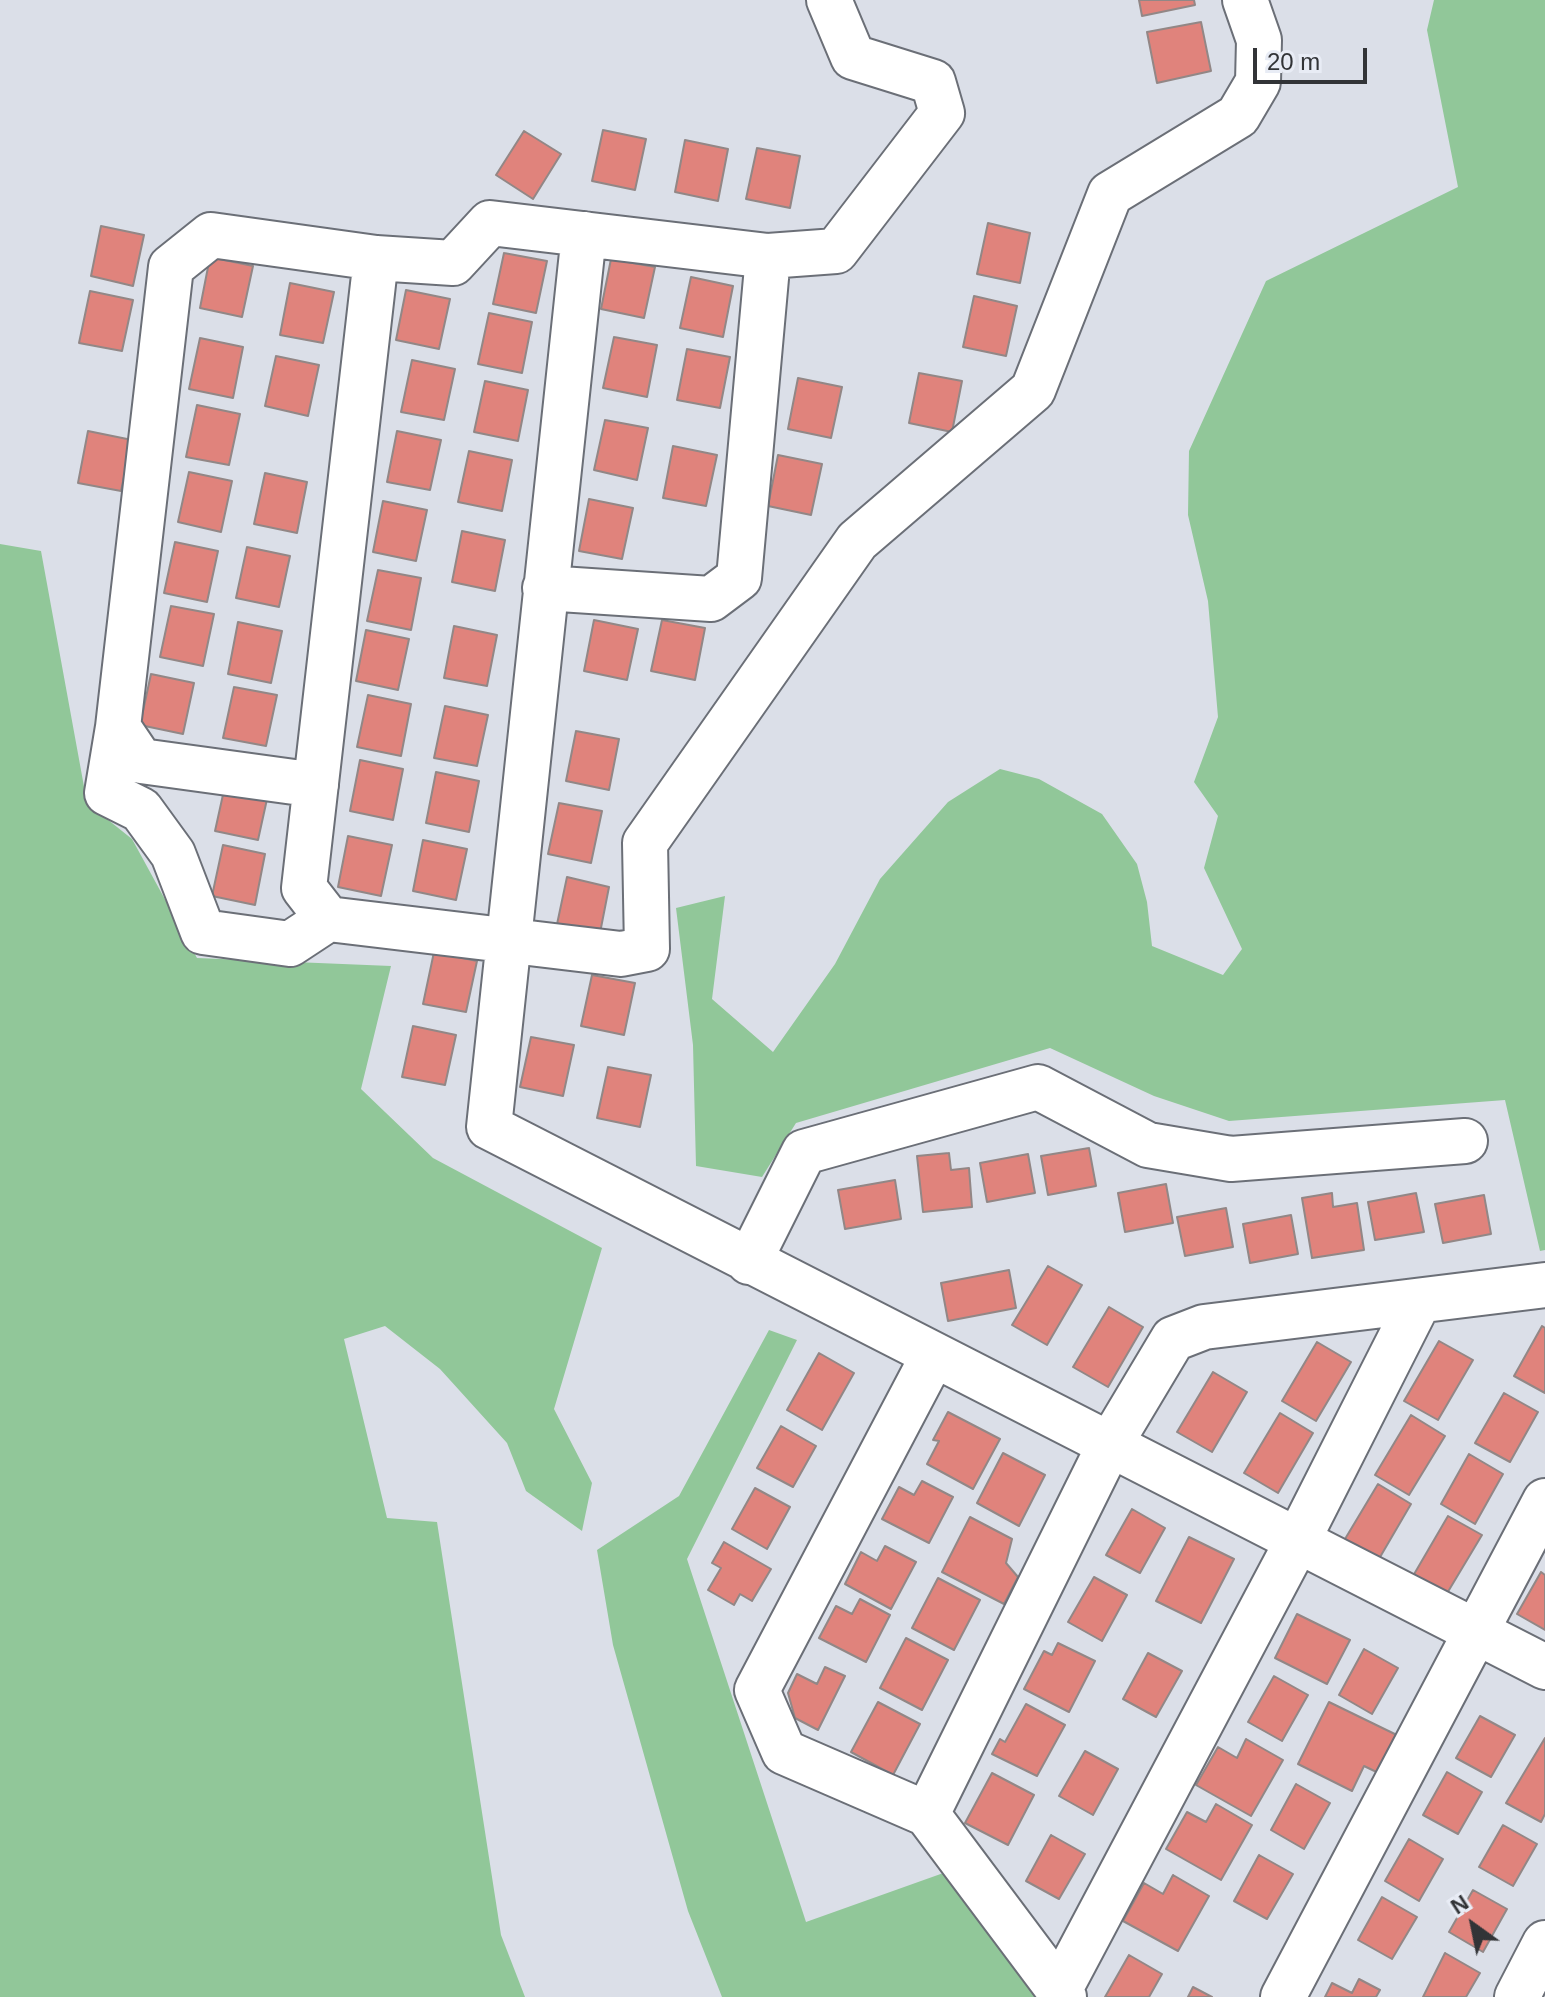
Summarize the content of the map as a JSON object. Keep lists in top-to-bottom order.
{
  "scale_bar": "20 m",
  "north": "top left"
}
